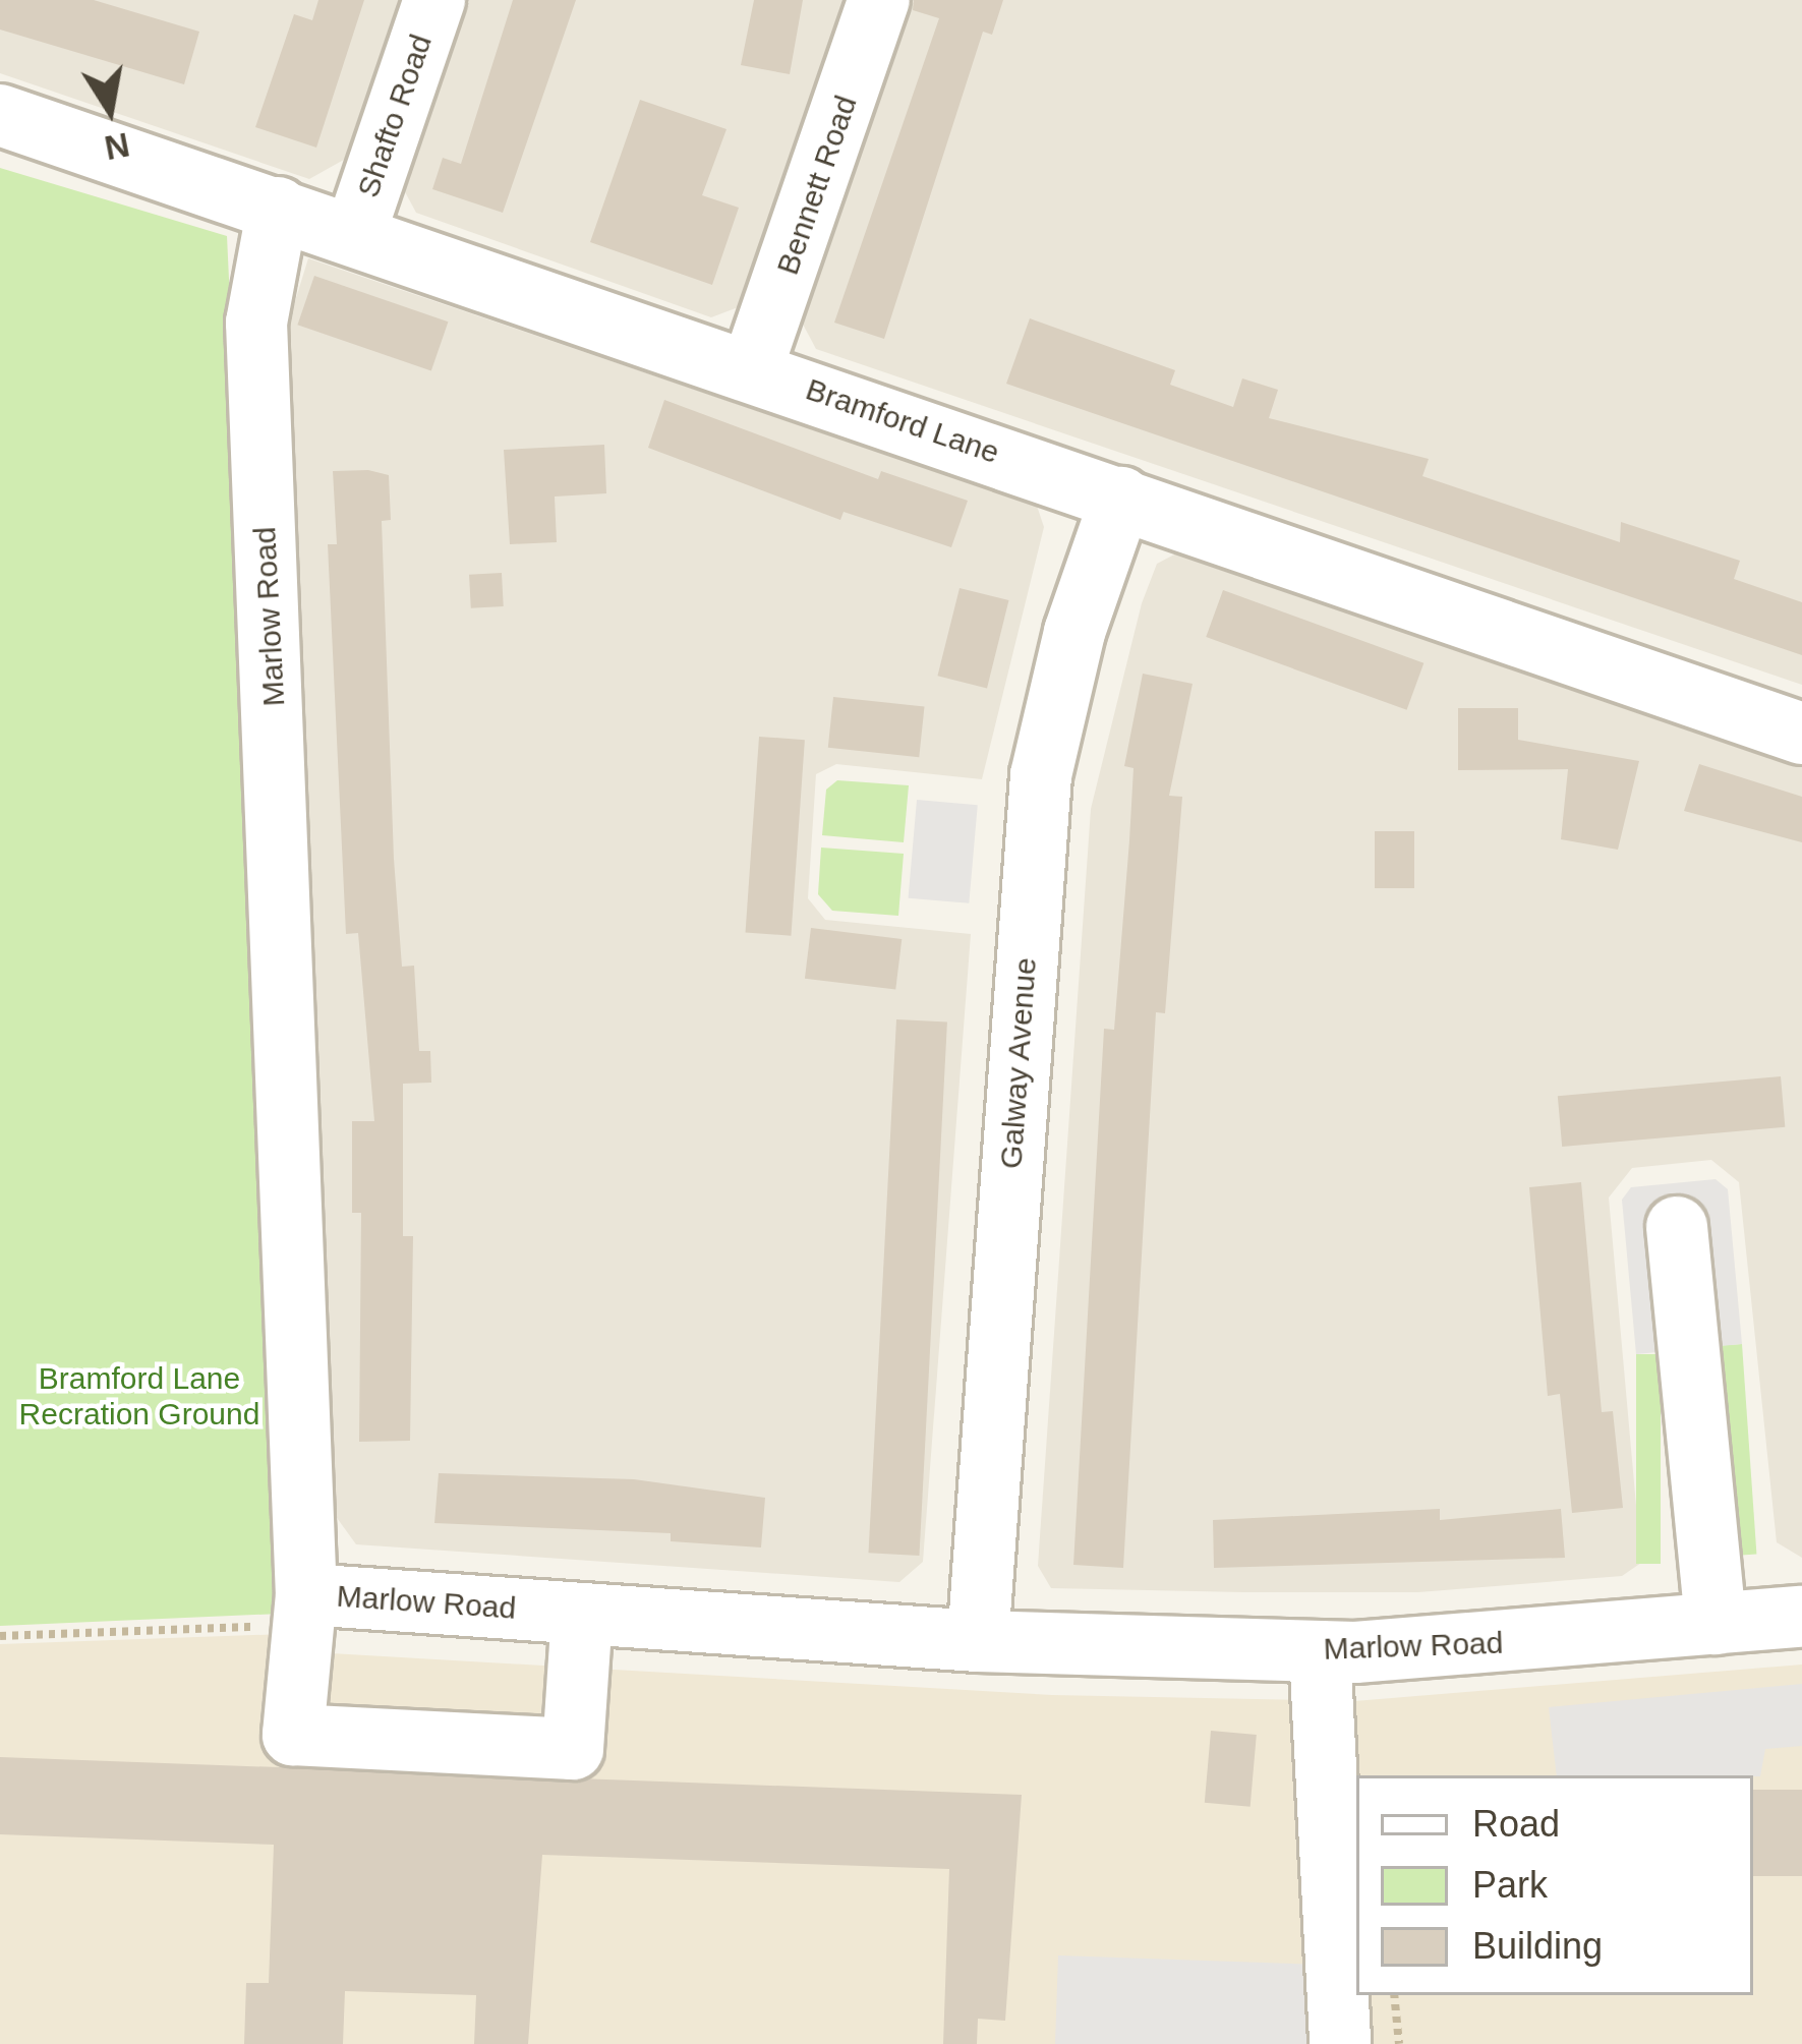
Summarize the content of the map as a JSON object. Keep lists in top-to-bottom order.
{
  "streets": {
    "street": [
      "Shafto Road",
      "Bennett Road",
      "Bramford Lane",
      "Marlow Road",
      "Galway Avenue"
    ]
  },
  "crossings": [
    ["Shafto Road", "Bramford Lane"],
    ["Bennett Road", "Bramford Lane"],
    ["Bramford Lane", "Marlow Road"],
    ["Bramford Lane", "Galway Avenue"],
    ["Marlow Road", "Galway Avenue"]
  ],
  "parks": ["Bramford Lane Recration Ground"],
  "legend": ["Road", "Park", "Building"],
  "north": "bottom"
}
